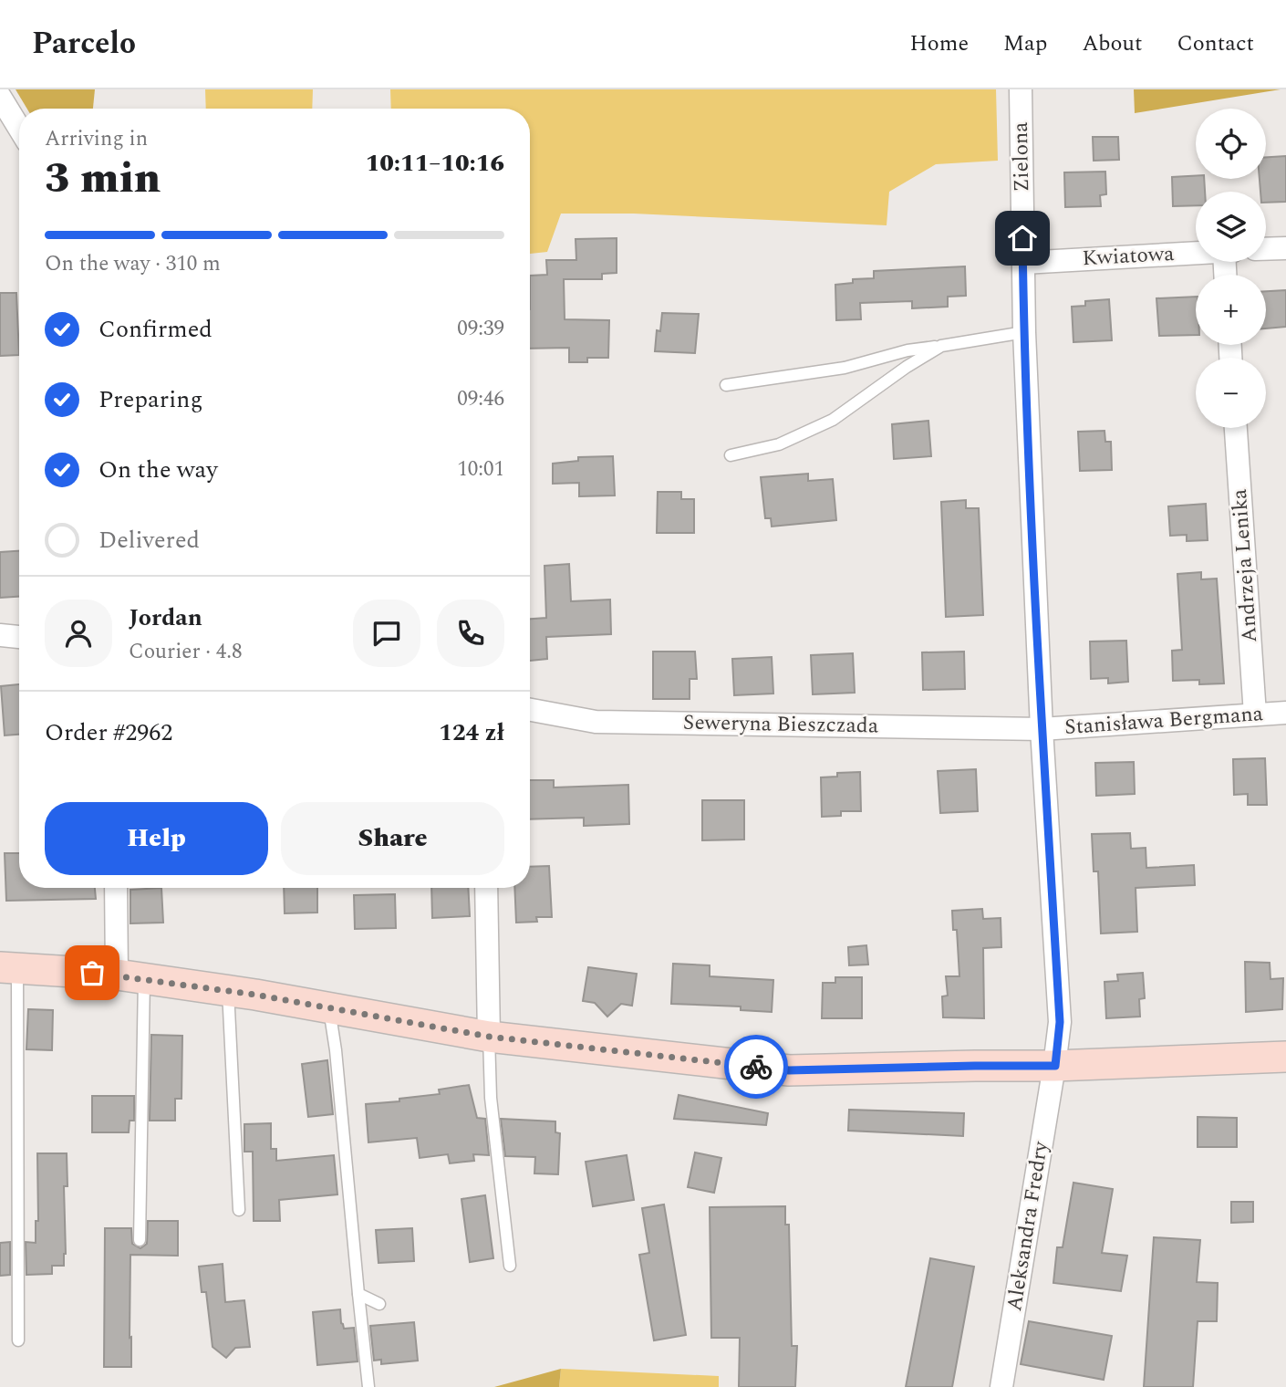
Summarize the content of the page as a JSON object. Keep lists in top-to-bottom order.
{
  "streets": {
    "street": [
      "Zielona",
      "Kwiatowa",
      "Andrzeja Lenika",
      "Stanisława Bergmana",
      "Seweryna Bieszczada",
      "Aleksandra Fredry"
    ]
  },
  "crossings": [
    ["Zielona", "Kwiatowa"],
    ["Zielona", "Stanisława Bergmana"],
    ["Zielona", "Seweryna Bieszczada"],
    ["Zielona", "Aleksandra Fredry"],
    ["Andrzeja Lenika", "Stanisława Bergmana"],
    ["Stanisława Bergmana", "Seweryna Bieszczada"]
  ],
  "page": {
    "header": "Parcelo",
    "nav": [
      "Home",
      "Map",
      "About",
      "Contact"
    ],
    "map_buttons": ["+", "−"],
    "heading": ["3 min", "Arriving in", "10:11–10:16"],
    "panel": [
      "Jordan",
      "Courier · 4.8",
      "Order #2962",
      "124 zł"
    ],
    "bar": "On the way · 310 m",
    "list": [
      ["Confirmed", "09:39"],
      ["Preparing", "09:46"],
      ["On the way", "10:01"],
      "Delivered"
    ],
    "buttons": ["Help", "Share"]
  }
}
